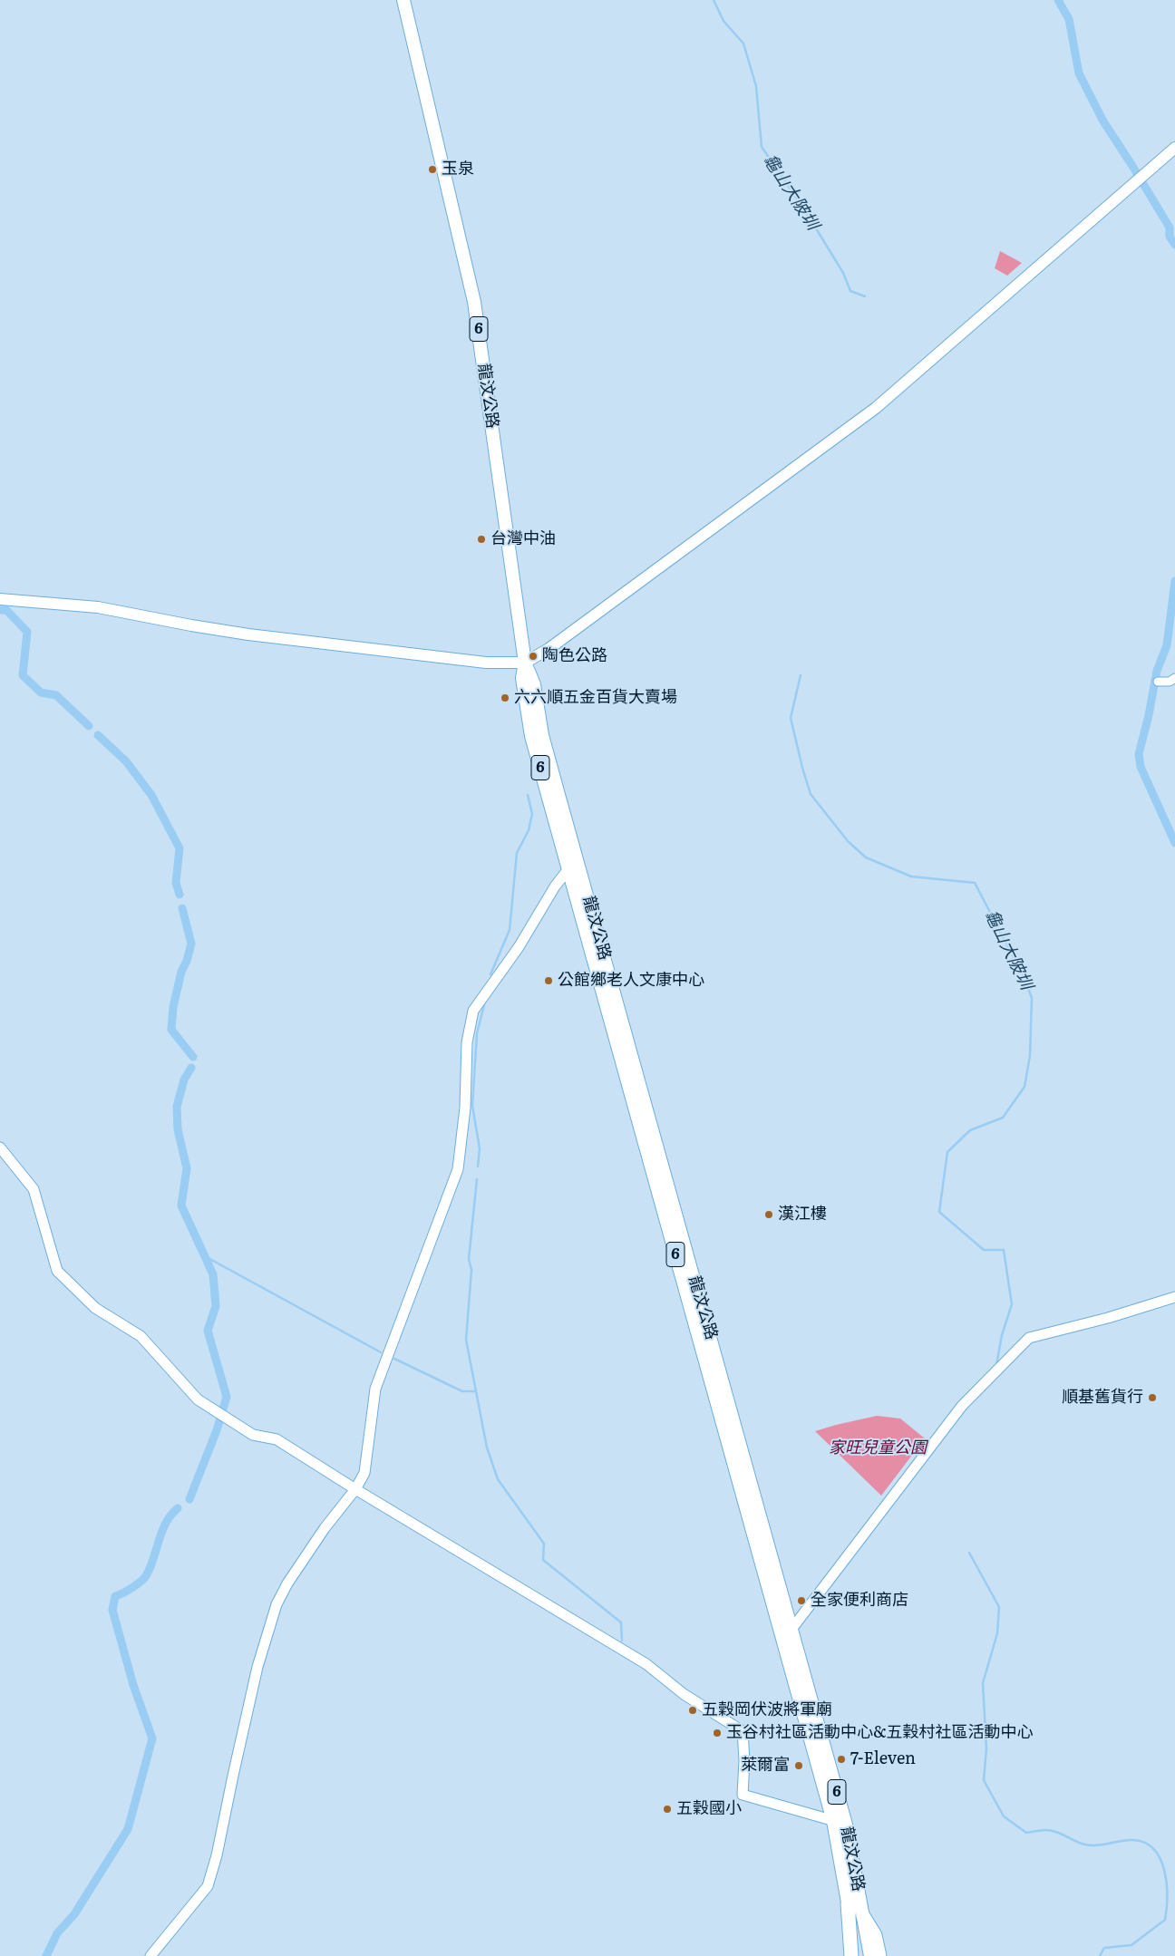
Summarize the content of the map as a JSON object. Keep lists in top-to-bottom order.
{
  "streets": {
    "main road": ["6", "龍汶公路"]
  },
  "water": ["龜山大陂圳"],
  "parks": ["家旺兒童公園"],
  "places": [
    "玉泉",
    "台灣中油",
    "陶色公路",
    "六六順五金百貨大賣場",
    "公館鄉老人文康中心",
    "漢江樓",
    "順基舊貨行",
    "全家便利商店",
    "五穀岡伏波將軍廟",
    "玉谷村社區活動中心&五穀村社區活動中心",
    "7-Eleven",
    "萊爾富",
    "五穀國小"
  ]
}
